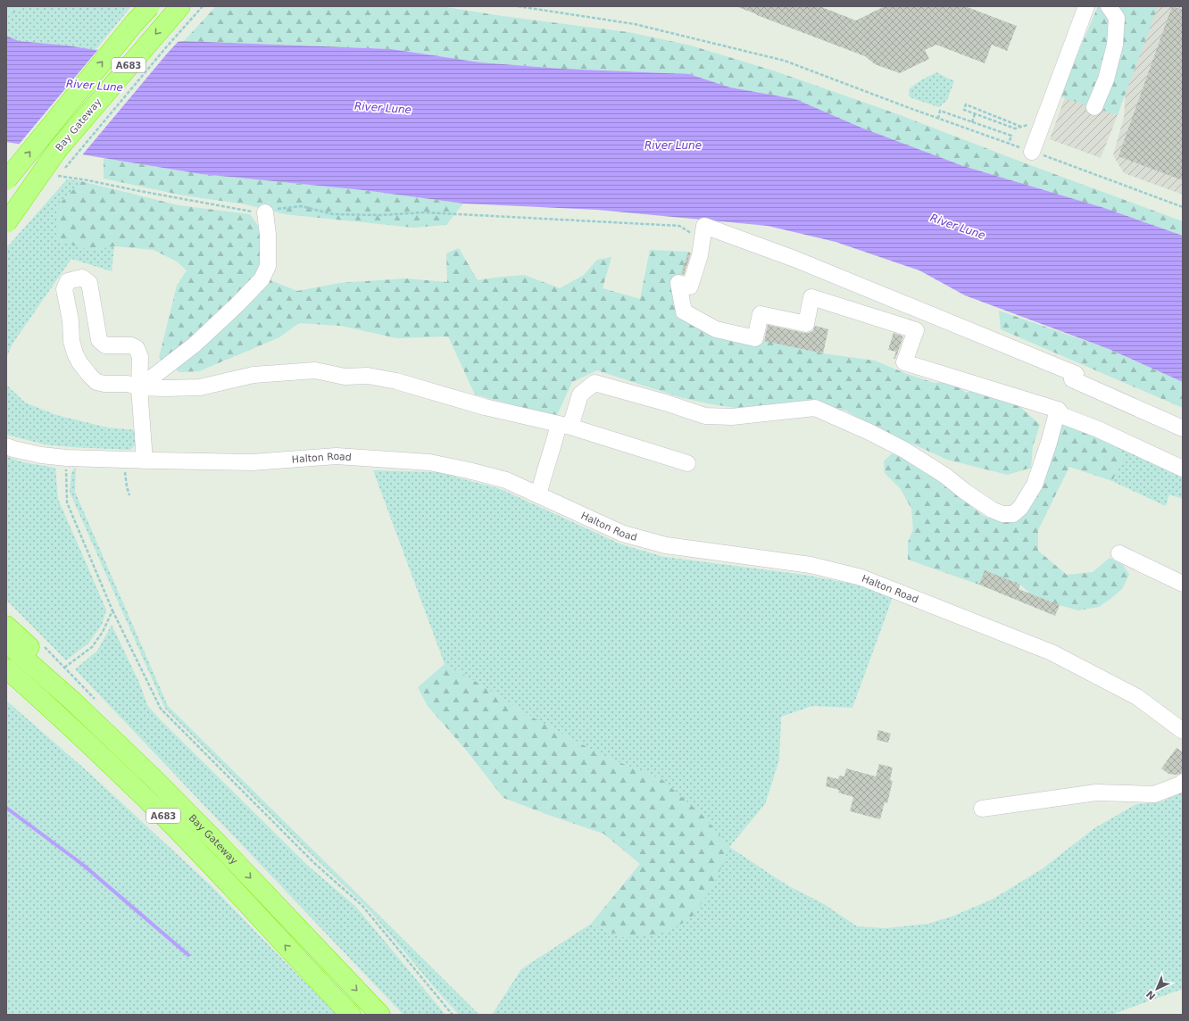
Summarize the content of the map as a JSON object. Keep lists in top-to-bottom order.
{
  "streets": {
    "highway": ["A683", "Bay Gateway"],
    "street": ["Halton Road"]
  },
  "water": ["River Lune"],
  "north": "bottom left"
}
